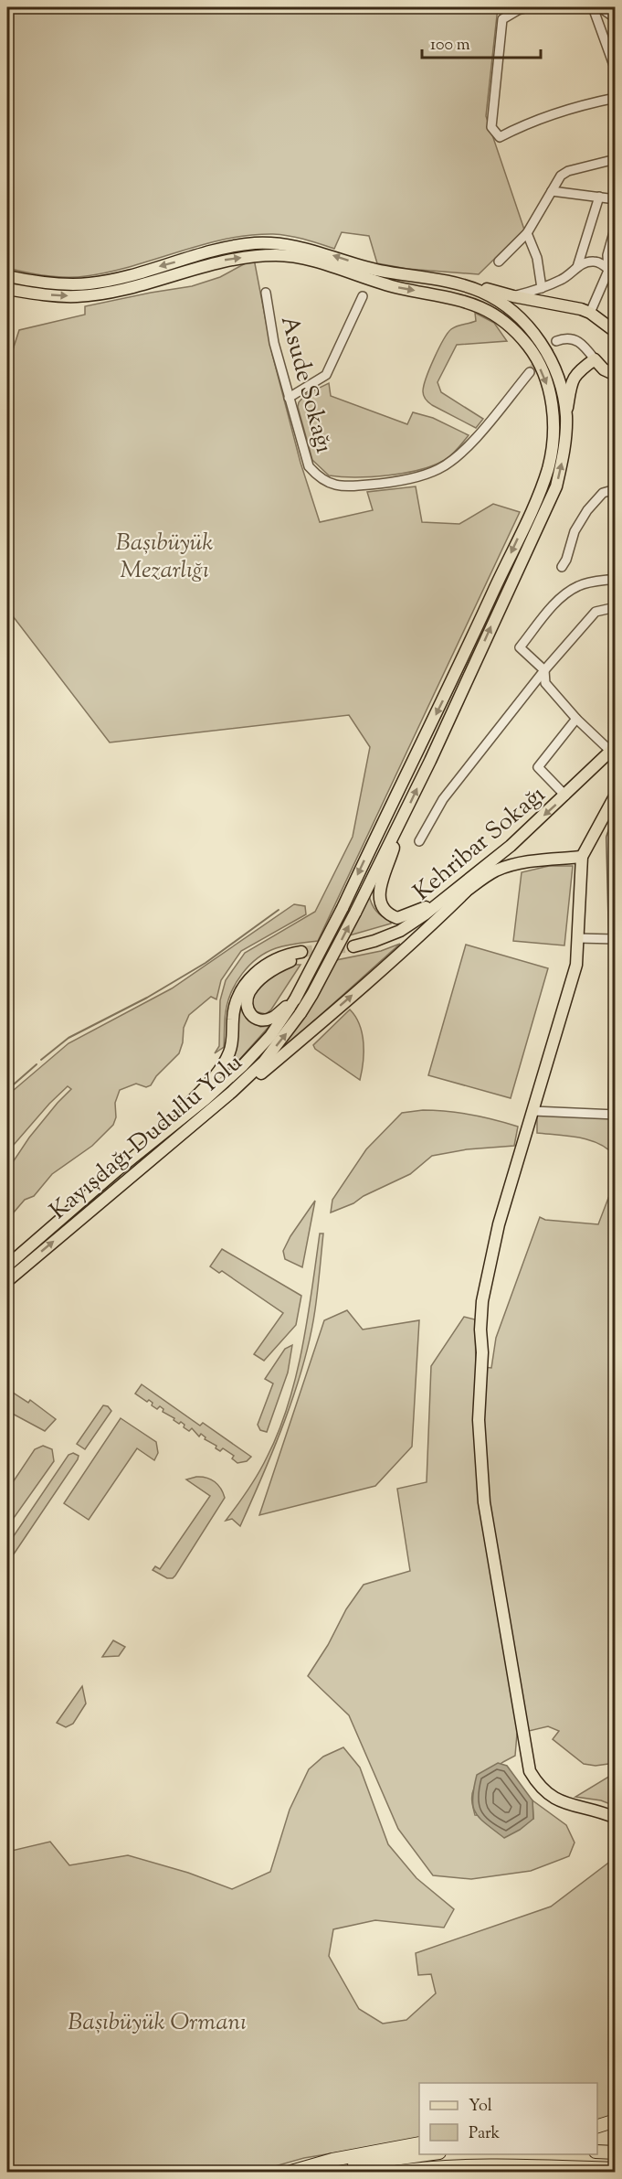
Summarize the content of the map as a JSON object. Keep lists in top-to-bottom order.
{
  "streets": {
    "main road": ["Kehribar Sokağı", "Kayışdağı Dudullu Yolu"],
    "street": ["Asude Sokağı"]
  },
  "parks": ["Başıbüyük Mezarlığı", "Başıbüyük Ormanı"],
  "legend": ["Yol", "Park"],
  "scale_bar": "100 m"
}
